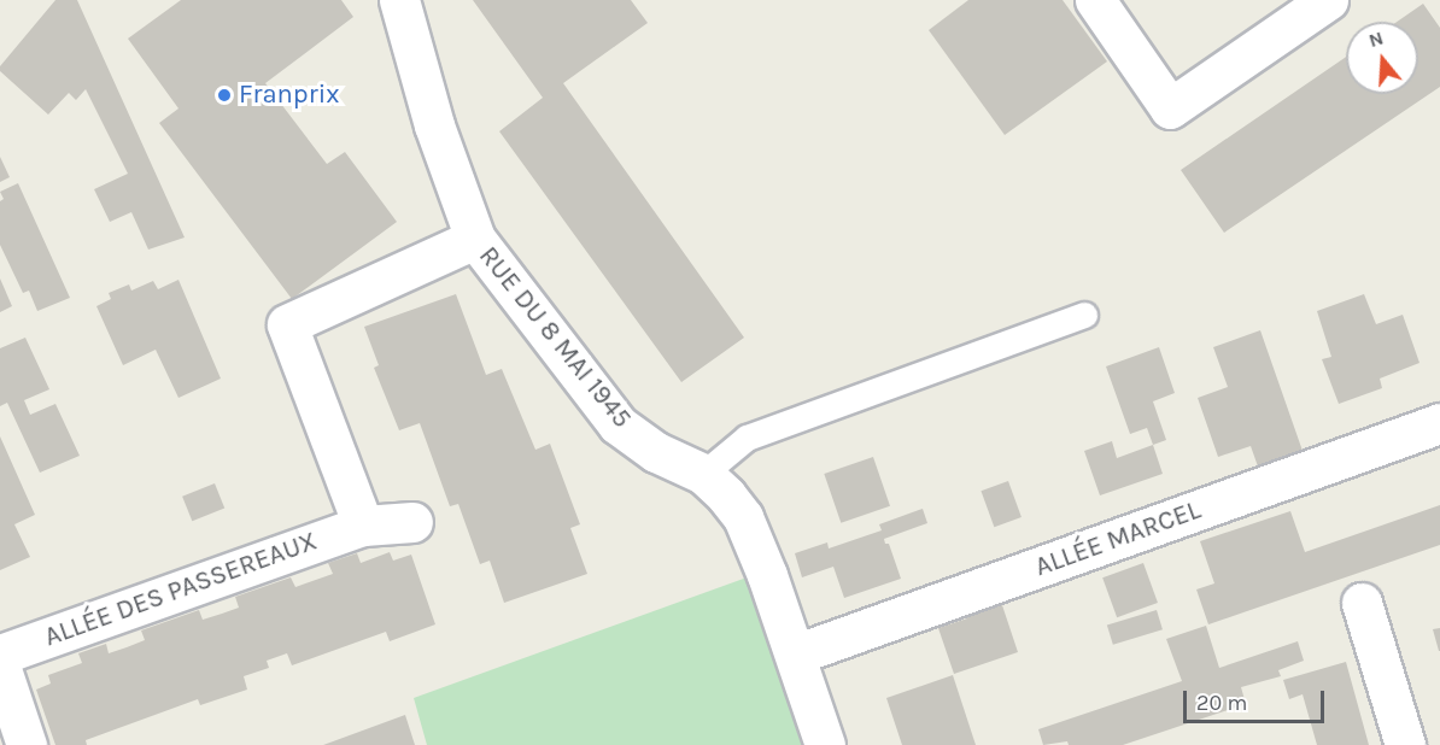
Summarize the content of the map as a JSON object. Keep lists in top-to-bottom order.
{
  "streets": {
    "street": ["RUE DU 8 MAI 1945", "ALLÉE MARCEL", "ALLÉE DES PASSEREAUX"]
  },
  "crossings": [
    ["RUE DU 8 MAI 1945", "ALLÉE MARCEL"]
  ],
  "places": ["Franprix"],
  "scale_bar": "20 m",
  "north": "top"
}
